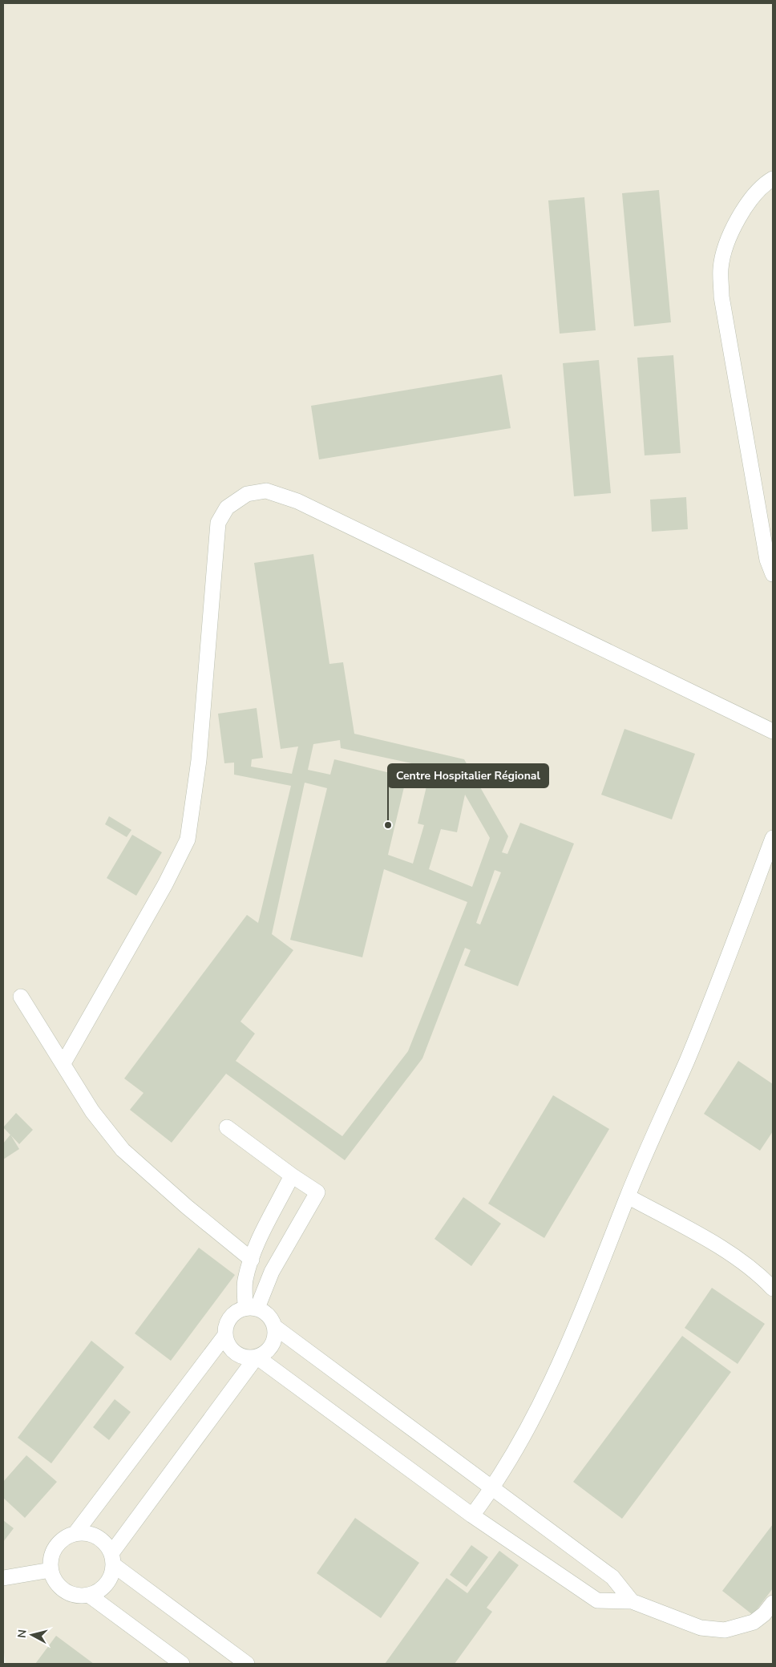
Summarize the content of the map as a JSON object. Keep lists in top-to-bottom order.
{
  "places": ["Centre Hospitalier Régional"],
  "north": "left"
}
